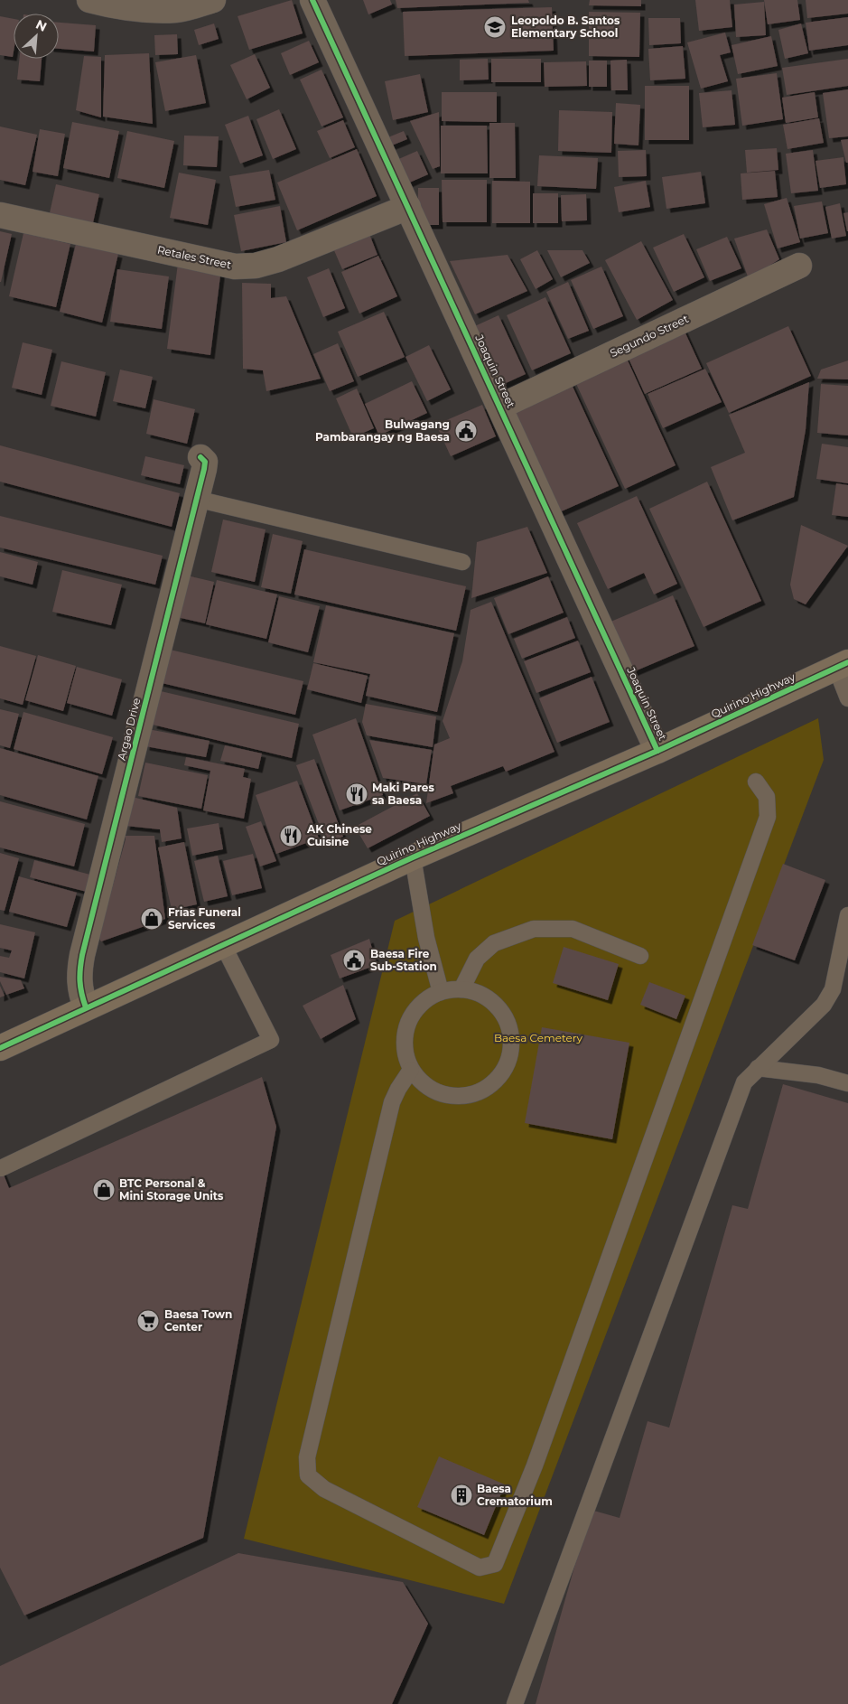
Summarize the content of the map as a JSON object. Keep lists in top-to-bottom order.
{
  "streets": {
    "main road": ["Quirino Highway"],
    "street": [
      "Retales Street",
      "Segundo Street",
      "Joaquin Street",
      "Argao Drive"
    ]
  },
  "crossings": [
    ["Retales Street", "Joaquin Street"],
    ["Segundo Street", "Joaquin Street"],
    ["Joaquin Street", "Quirino Highway"],
    ["Quirino Highway", "Argao Drive"]
  ],
  "parks": ["Baesa Cemetery"],
  "places": {
    "school or university": ["Leopoldo B. Santos Elementary School"],
    "public building": ["Bulwagang Pambarangay ng Baesa", "Baesa Fire Sub-Station"],
    "restaurant": ["Maki Pares sa Baesa", "AK Chinese Cuisine"],
    "shop": ["Frias Funeral Services", "BTC Personal & Mini Storage Units"],
    "supermarket": ["Baesa Town Center"],
    "building": ["Baesa Crematorium"]
  },
  "north": "top right"
}
